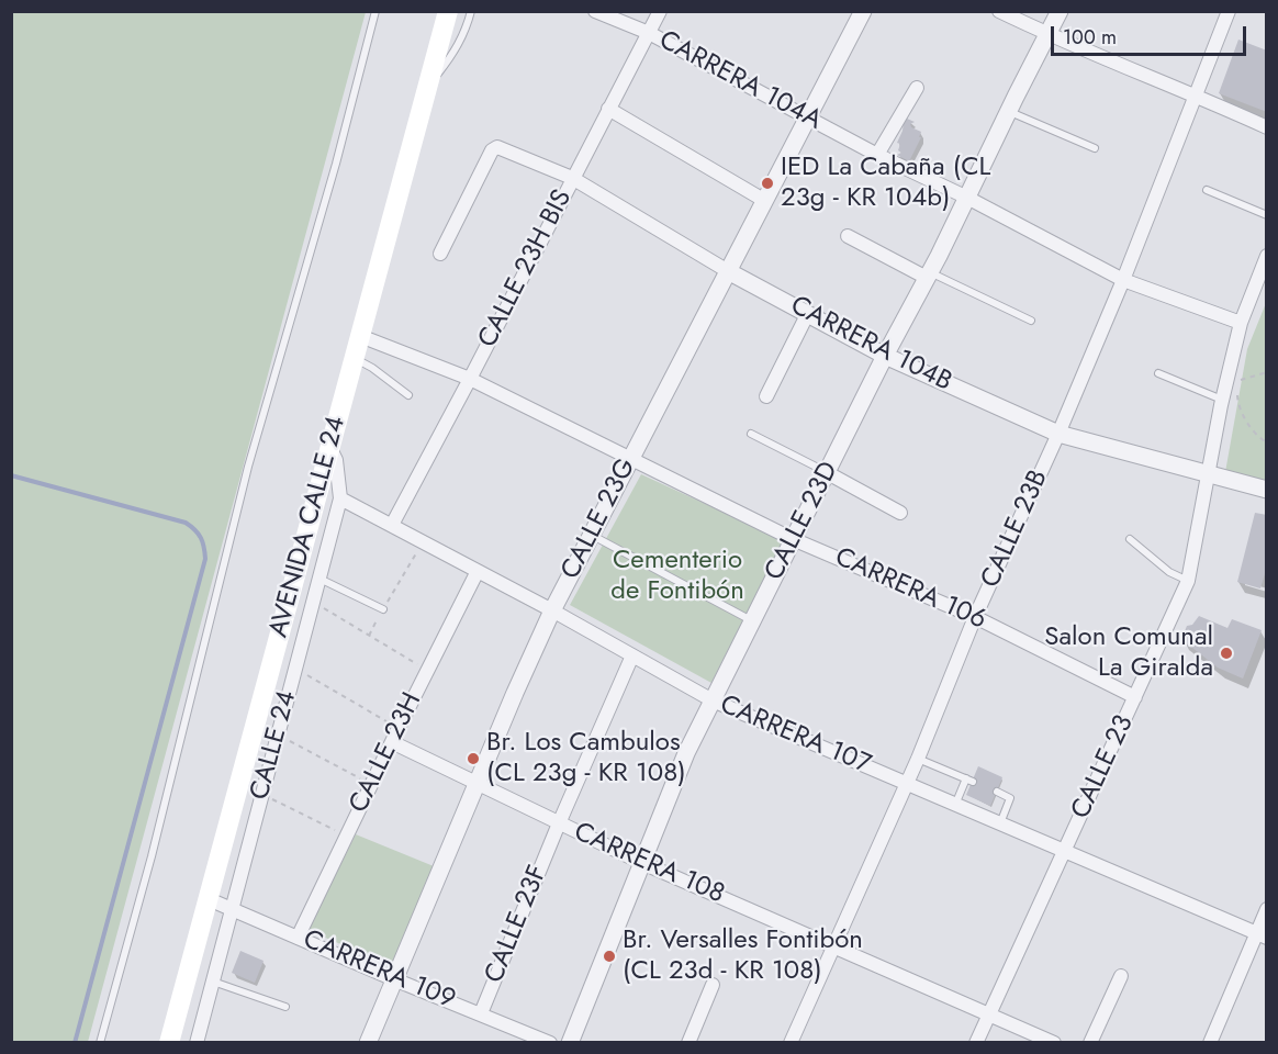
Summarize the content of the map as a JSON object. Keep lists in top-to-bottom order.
{
  "streets": {
    "main road": ["AVENIDA CALLE 24"],
    "street": [
      "CARRERA 104A",
      "CALLE 23H BIS",
      "CARRERA 104B",
      "CALLE 23G",
      "CALLE 23D",
      "CALLE 23B",
      "CARRERA 106",
      "CARRERA 107",
      "CALLE 24",
      "CALLE 23H",
      "CALLE 23",
      "CARRERA 108",
      "CALLE 23F",
      "CARRERA 109"
    ]
  },
  "crossings": [
    ["CARRERA 104A", "CALLE 23H BIS"],
    ["CARRERA 104A", "CALLE 23G"],
    ["CARRERA 104A", "CALLE 23D"],
    ["CARRERA 104A", "CALLE 23B"],
    ["CARRERA 104A", "CALLE 23"],
    ["CALLE 23H BIS", "CARRERA 104B"],
    ["CALLE 23H BIS", "CARRERA 106"],
    ["CALLE 23H BIS", "CARRERA 107"],
    ["CARRERA 104B", "CALLE 23G"],
    ["CARRERA 104B", "CALLE 23D"],
    ["CARRERA 104B", "CALLE 23B"],
    ["CARRERA 104B", "CALLE 23"],
    ["CALLE 23G", "CARRERA 106"],
    ["CALLE 23G", "CARRERA 107"],
    ["CALLE 23G", "CARRERA 108"],
    ["CALLE 23G", "CARRERA 109"],
    ["CALLE 23D", "CARRERA 106"],
    ["CALLE 23D", "CARRERA 107"],
    ["CALLE 23D", "CARRERA 108"],
    ["AVENIDA CALLE 24", "CARRERA 106"],
    ["AVENIDA CALLE 24", "CALLE 24"],
    ["AVENIDA CALLE 24", "CARRERA 109"],
    ["CALLE 23B", "CARRERA 106"],
    ["CALLE 23B", "CARRERA 107"],
    ["CALLE 23B", "CARRERA 108"],
    ["CARRERA 106", "CALLE 23"],
    ["CARRERA 107", "CALLE 24"],
    ["CARRERA 107", "CALLE 23H"],
    ["CARRERA 107", "CALLE 23"],
    ["CARRERA 107", "CALLE 23F"],
    ["CALLE 24", "CARRERA 109"],
    ["CALLE 23H", "CARRERA 108"],
    ["CALLE 23H", "CARRERA 109"],
    ["CALLE 23", "CARRERA 108"],
    ["CARRERA 108", "CALLE 23F"],
    ["CALLE 23F", "CARRERA 109"]
  ],
  "parks": ["Cementerio de Fontibón"],
  "places": [
    "IED La Cabaña (CL 23g - KR 104b)",
    "Salon Comunal La Giralda",
    "Br. Los Cambulos (CL 23g - KR 108)",
    "Br. Versalles Fontibón (CL 23d - KR 108)"
  ],
  "scale_bar": "100 m"
}
